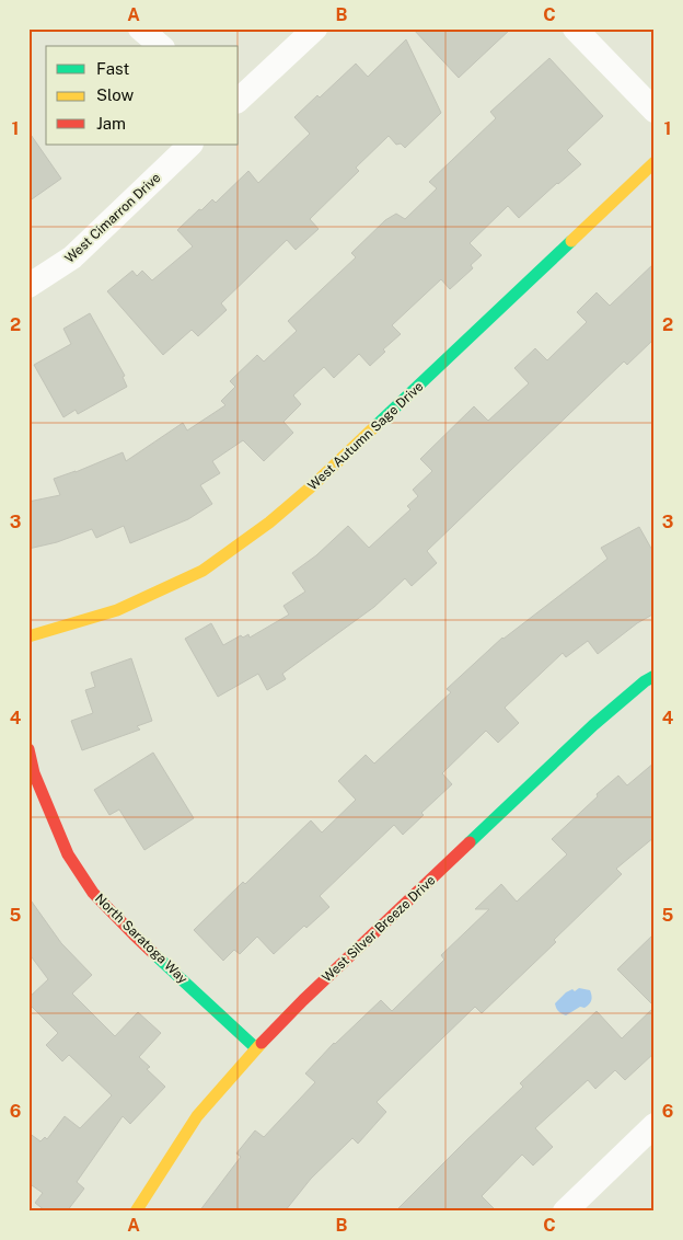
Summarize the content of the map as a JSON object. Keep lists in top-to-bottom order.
{
  "streets": {
    "street": [
      "West Cimarron Drive",
      "West Autumn Sage Drive",
      "West Silver Breeze Drive",
      "North Saratoga Way"
    ]
  },
  "crossings": [
    ["West Silver Breeze Drive", "North Saratoga Way"]
  ],
  "legend": ["Fast", "Slow", "Jam"],
  "grid": {
    "columns": ["A", "B", "C"],
    "rows": [
      "1",
      "2",
      "3",
      "4",
      "5",
      "6"
    ]
  }
}
